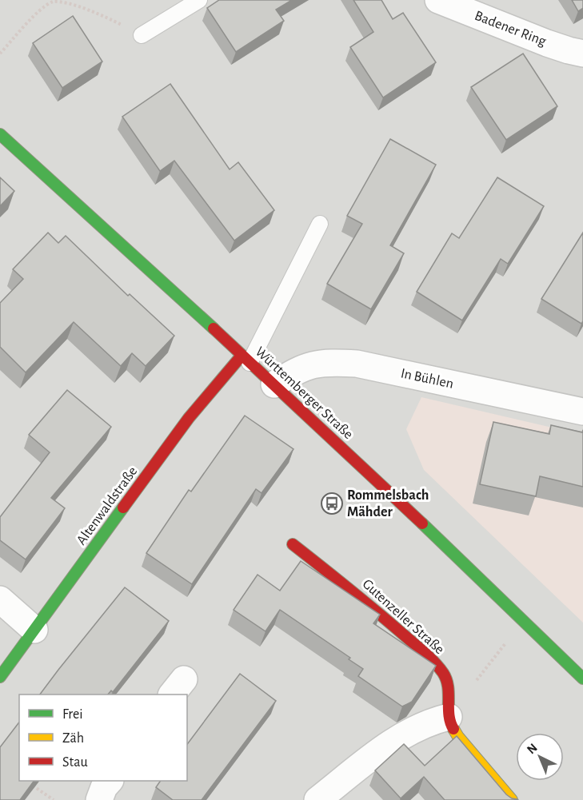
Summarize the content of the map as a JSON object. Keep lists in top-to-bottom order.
{
  "streets": {
    "main road": ["Württemberger Straße", "Altenwaldstraße", "Gutenzeller Straße"],
    "street": ["Badener Ring", "In Bühlen"]
  },
  "crossings": [
    ["In Bühlen", "Württemberger Straße"],
    ["Württemberger Straße", "Altenwaldstraße"]
  ],
  "places": {
    "bus stop": ["Rommelsbach Mähder"]
  },
  "legend": ["Frei", "Zäh", "Stau"],
  "north": "top left"
}
